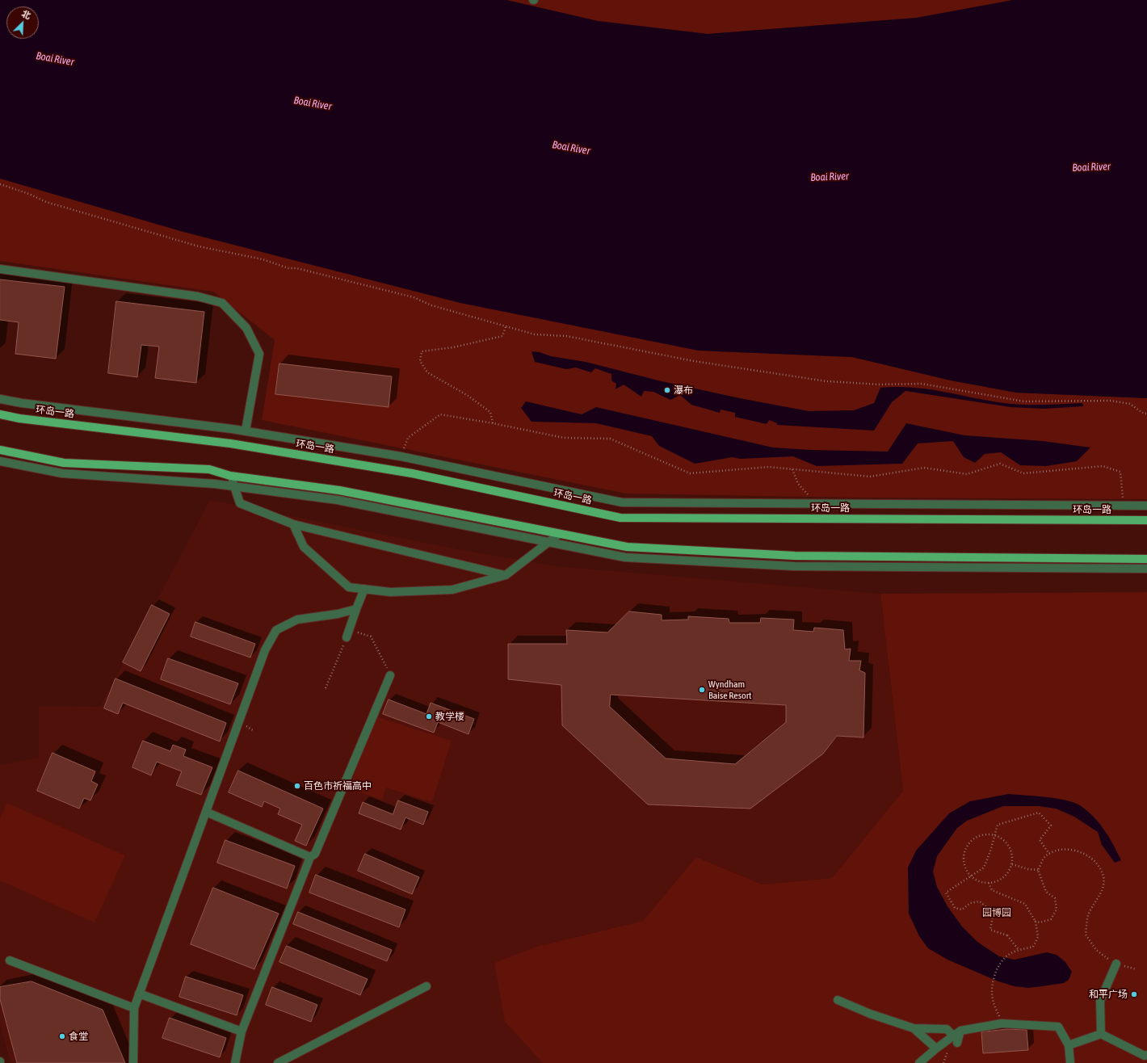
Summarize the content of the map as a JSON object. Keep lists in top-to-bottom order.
{
  "streets": {
    "main road": ["环岛一路"]
  },
  "water": ["Boai River"],
  "parks": ["园博园"],
  "places": [
    "瀑布",
    "Wyndham Baise Resort",
    "教学楼",
    "百色市祈福高中",
    "和平广场",
    "食堂"
  ],
  "north": "top right"
}
